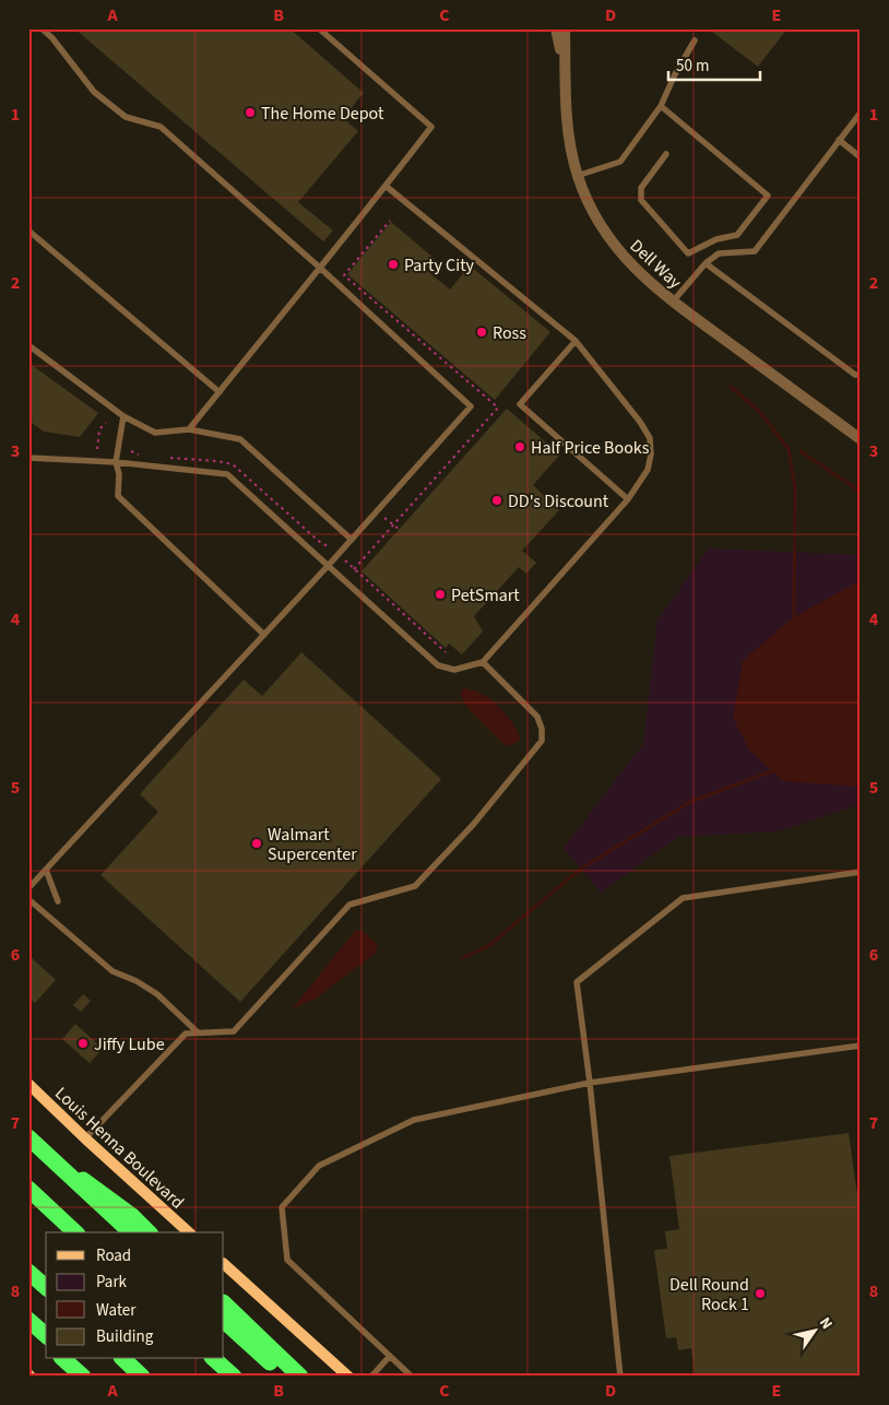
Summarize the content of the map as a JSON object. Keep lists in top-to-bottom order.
{
  "streets": {
    "main road": ["Louis Henna Boulevard"],
    "street": ["Dell Way"]
  },
  "places": [
    "The Home Depot",
    "Party City",
    "Ross",
    "Half Price Books",
    "DD's Discount",
    "PetSmart",
    "Walmart Supercenter",
    "Jiffy Lube",
    "Dell Round Rock 1"
  ],
  "legend": [
    "Road",
    "Park",
    "Water",
    "Building"
  ],
  "scale_bar": "50 m",
  "north": "top right",
  "grid": {
    "columns": [
      "A",
      "B",
      "C",
      "D",
      "E"
    ],
    "rows": [
      "1",
      "2",
      "3",
      "4",
      "5",
      "6",
      "7",
      "8"
    ]
  }
}
